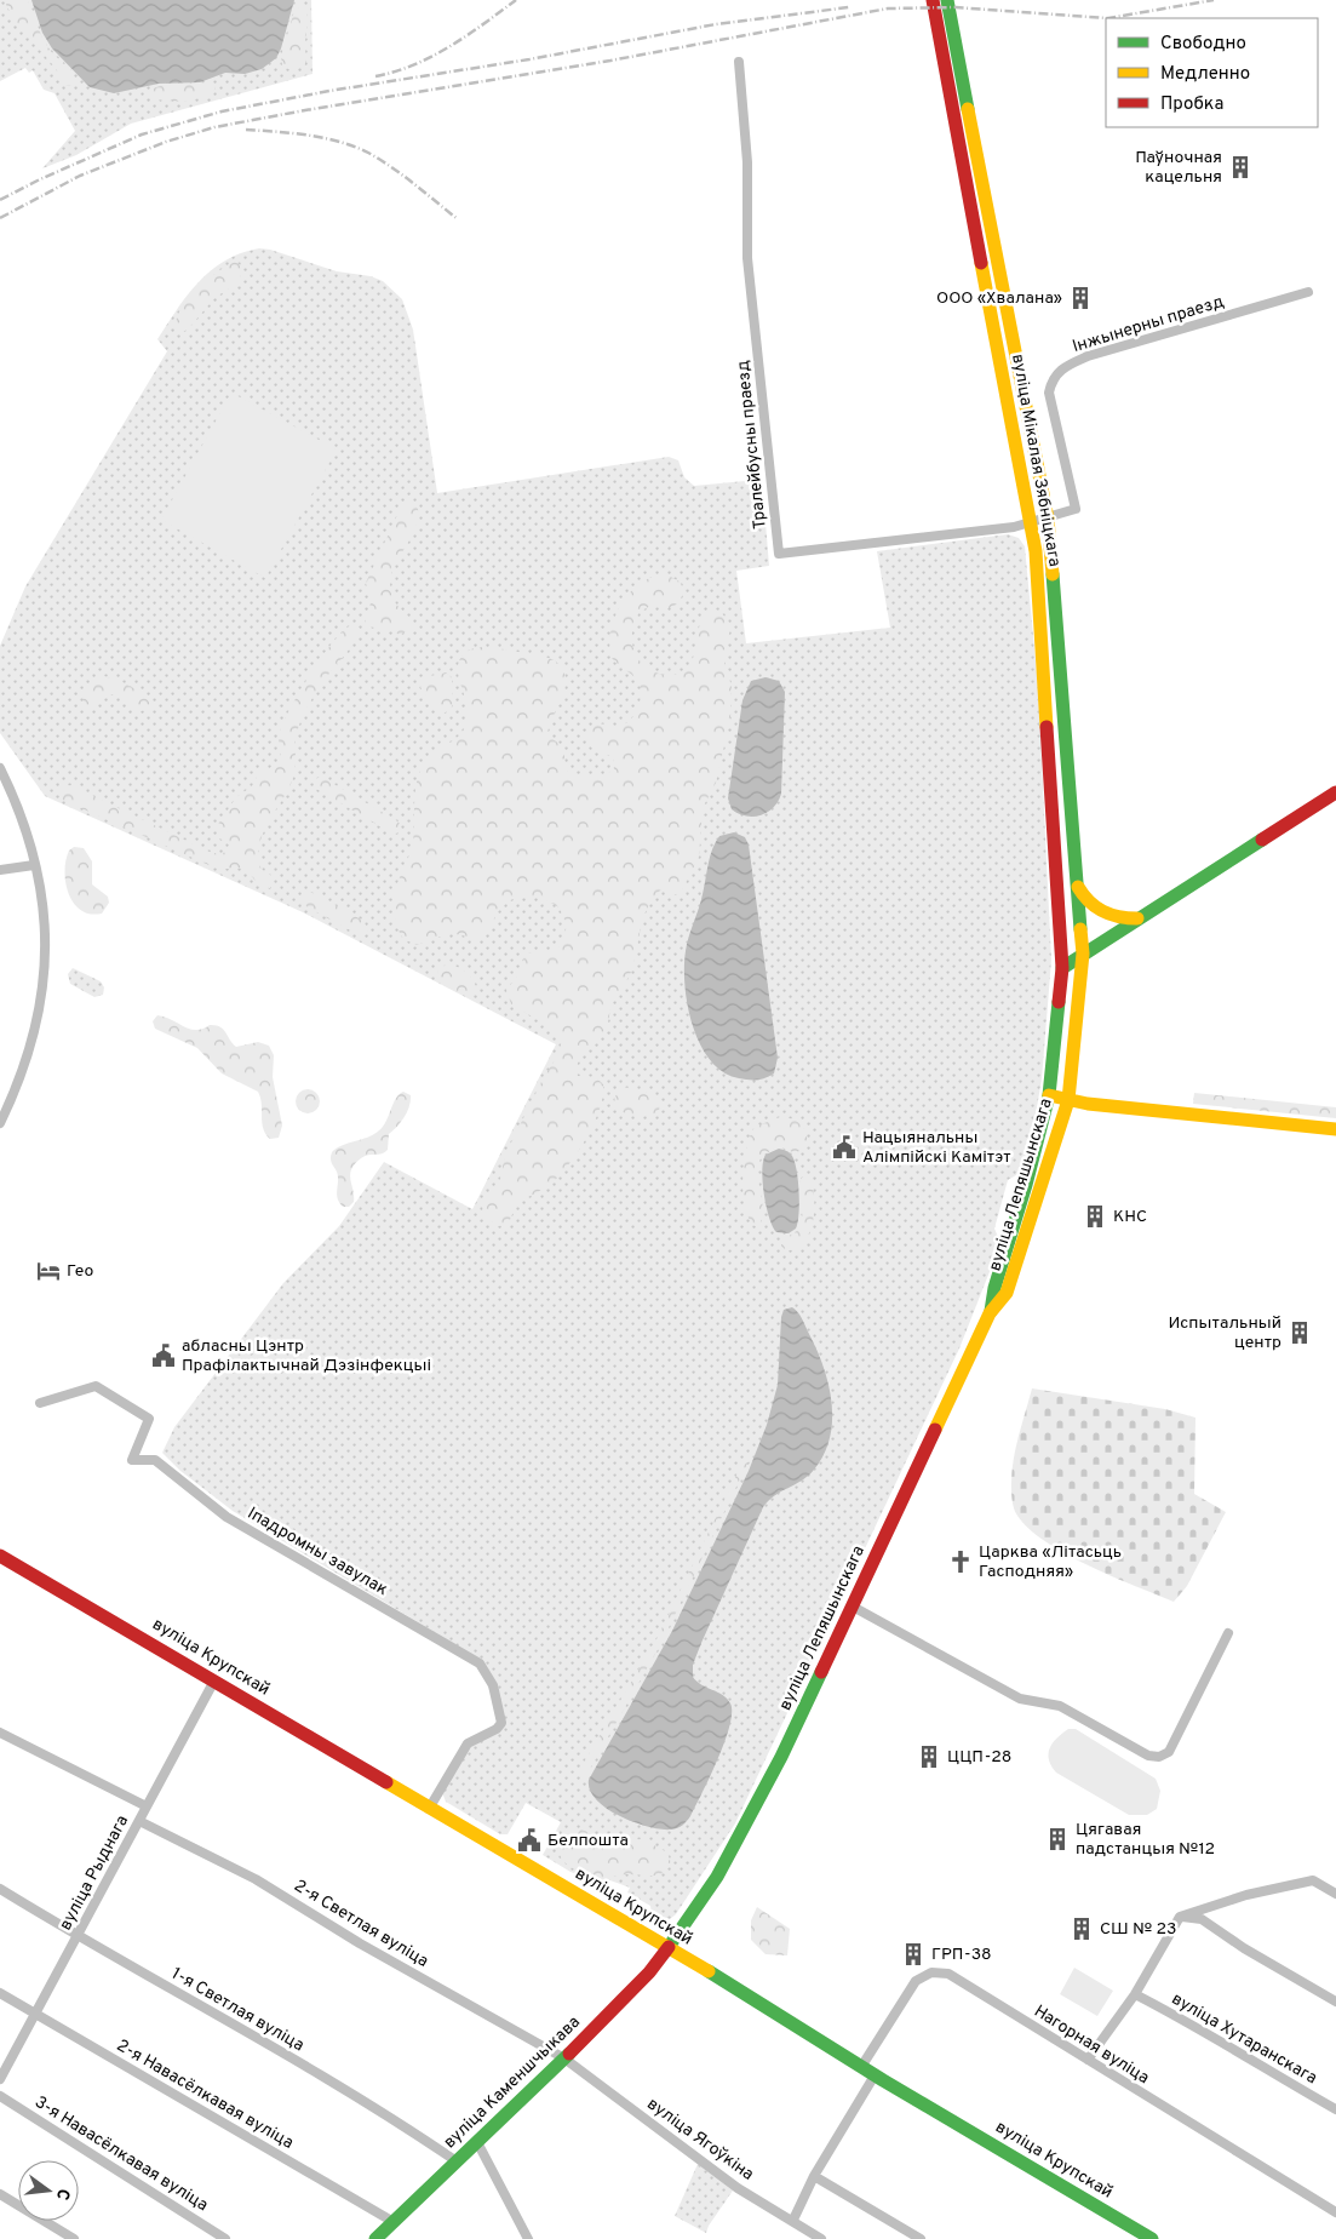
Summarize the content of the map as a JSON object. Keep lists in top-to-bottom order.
{
  "streets": {
    "main road": [
      "вуліца Мікалая Зябніцкага",
      "вуліца Лепяшынскага",
      "вуліца Крупскай",
      "вуліца Каменшчыкава"
    ],
    "street": [
      "Інжынерны праезд",
      "Тралейбусны праезд",
      "Іпадромны завулак",
      "вуліца Рыднага",
      "2-я Светлая вуліца",
      "1-я Светлая вуліца",
      "вуліца Хутаранскага",
      "Нагорная вуліца",
      "2-я Навасёлкавая вуліца",
      "вуліца Ягоўкіна",
      "3-я Навасёлкавая вуліца"
    ]
  },
  "crossings": [
    ["Інжынерны праезд", "Тралейбусны праезд"],
    ["Інжынерны праезд", "вуліца Мікалая Зябніцкага"],
    ["Тралейбусны праезд", "вуліца Мікалая Зябніцкага"],
    ["вуліца Мікалая Зябніцкага", "вуліца Лепяшынскага"],
    ["вуліца Лепяшынскага", "вуліца Крупскай"],
    ["вуліца Лепяшынскага", "вуліца Каменшчыкава"],
    ["Іпадромны завулак", "вуліца Крупскай"],
    ["вуліца Крупскай", "вуліца Рыднага"],
    ["вуліца Крупскай", "Нагорная вуліца"],
    ["вуліца Крупскай", "вуліца Каменшчыкава"],
    ["вуліца Рыднага", "2-я Светлая вуліца"],
    ["вуліца Рыднага", "1-я Светлая вуліца"],
    ["вуліца Рыднага", "2-я Навасёлкавая вуліца"],
    ["2-я Светлая вуліца", "вуліца Каменшчыкава"],
    ["2-я Светлая вуліца", "вуліца Ягоўкіна"],
    ["1-я Светлая вуліца", "вуліца Каменшчыкава"],
    ["вуліца Каменшчыкава", "2-я Навасёлкавая вуліца"],
    ["вуліца Каменшчыкава", "вуліца Ягоўкіна"]
  ],
  "places": {
    "building": [
      "Паўночная кацельня",
      "ООО «Хвалана»",
      "КНС",
      "Испытальный центр",
      "ЦЦП-28",
      "Цягавая падстанцыя №12",
      "СШ № 23",
      "ГРП-38"
    ],
    "public building": ["Нацыянальны Алімпійскі Камітэт", "абласны Цэнтр Прафілактычнай Дэзінфекцыі", "Белпошта"],
    "hotel": ["Гео"],
    "church": ["Царква «Літасьць Гасподняя»"]
  },
  "legend": ["Свободно", "Медленно", "Пробка"],
  "north": "right"
}
